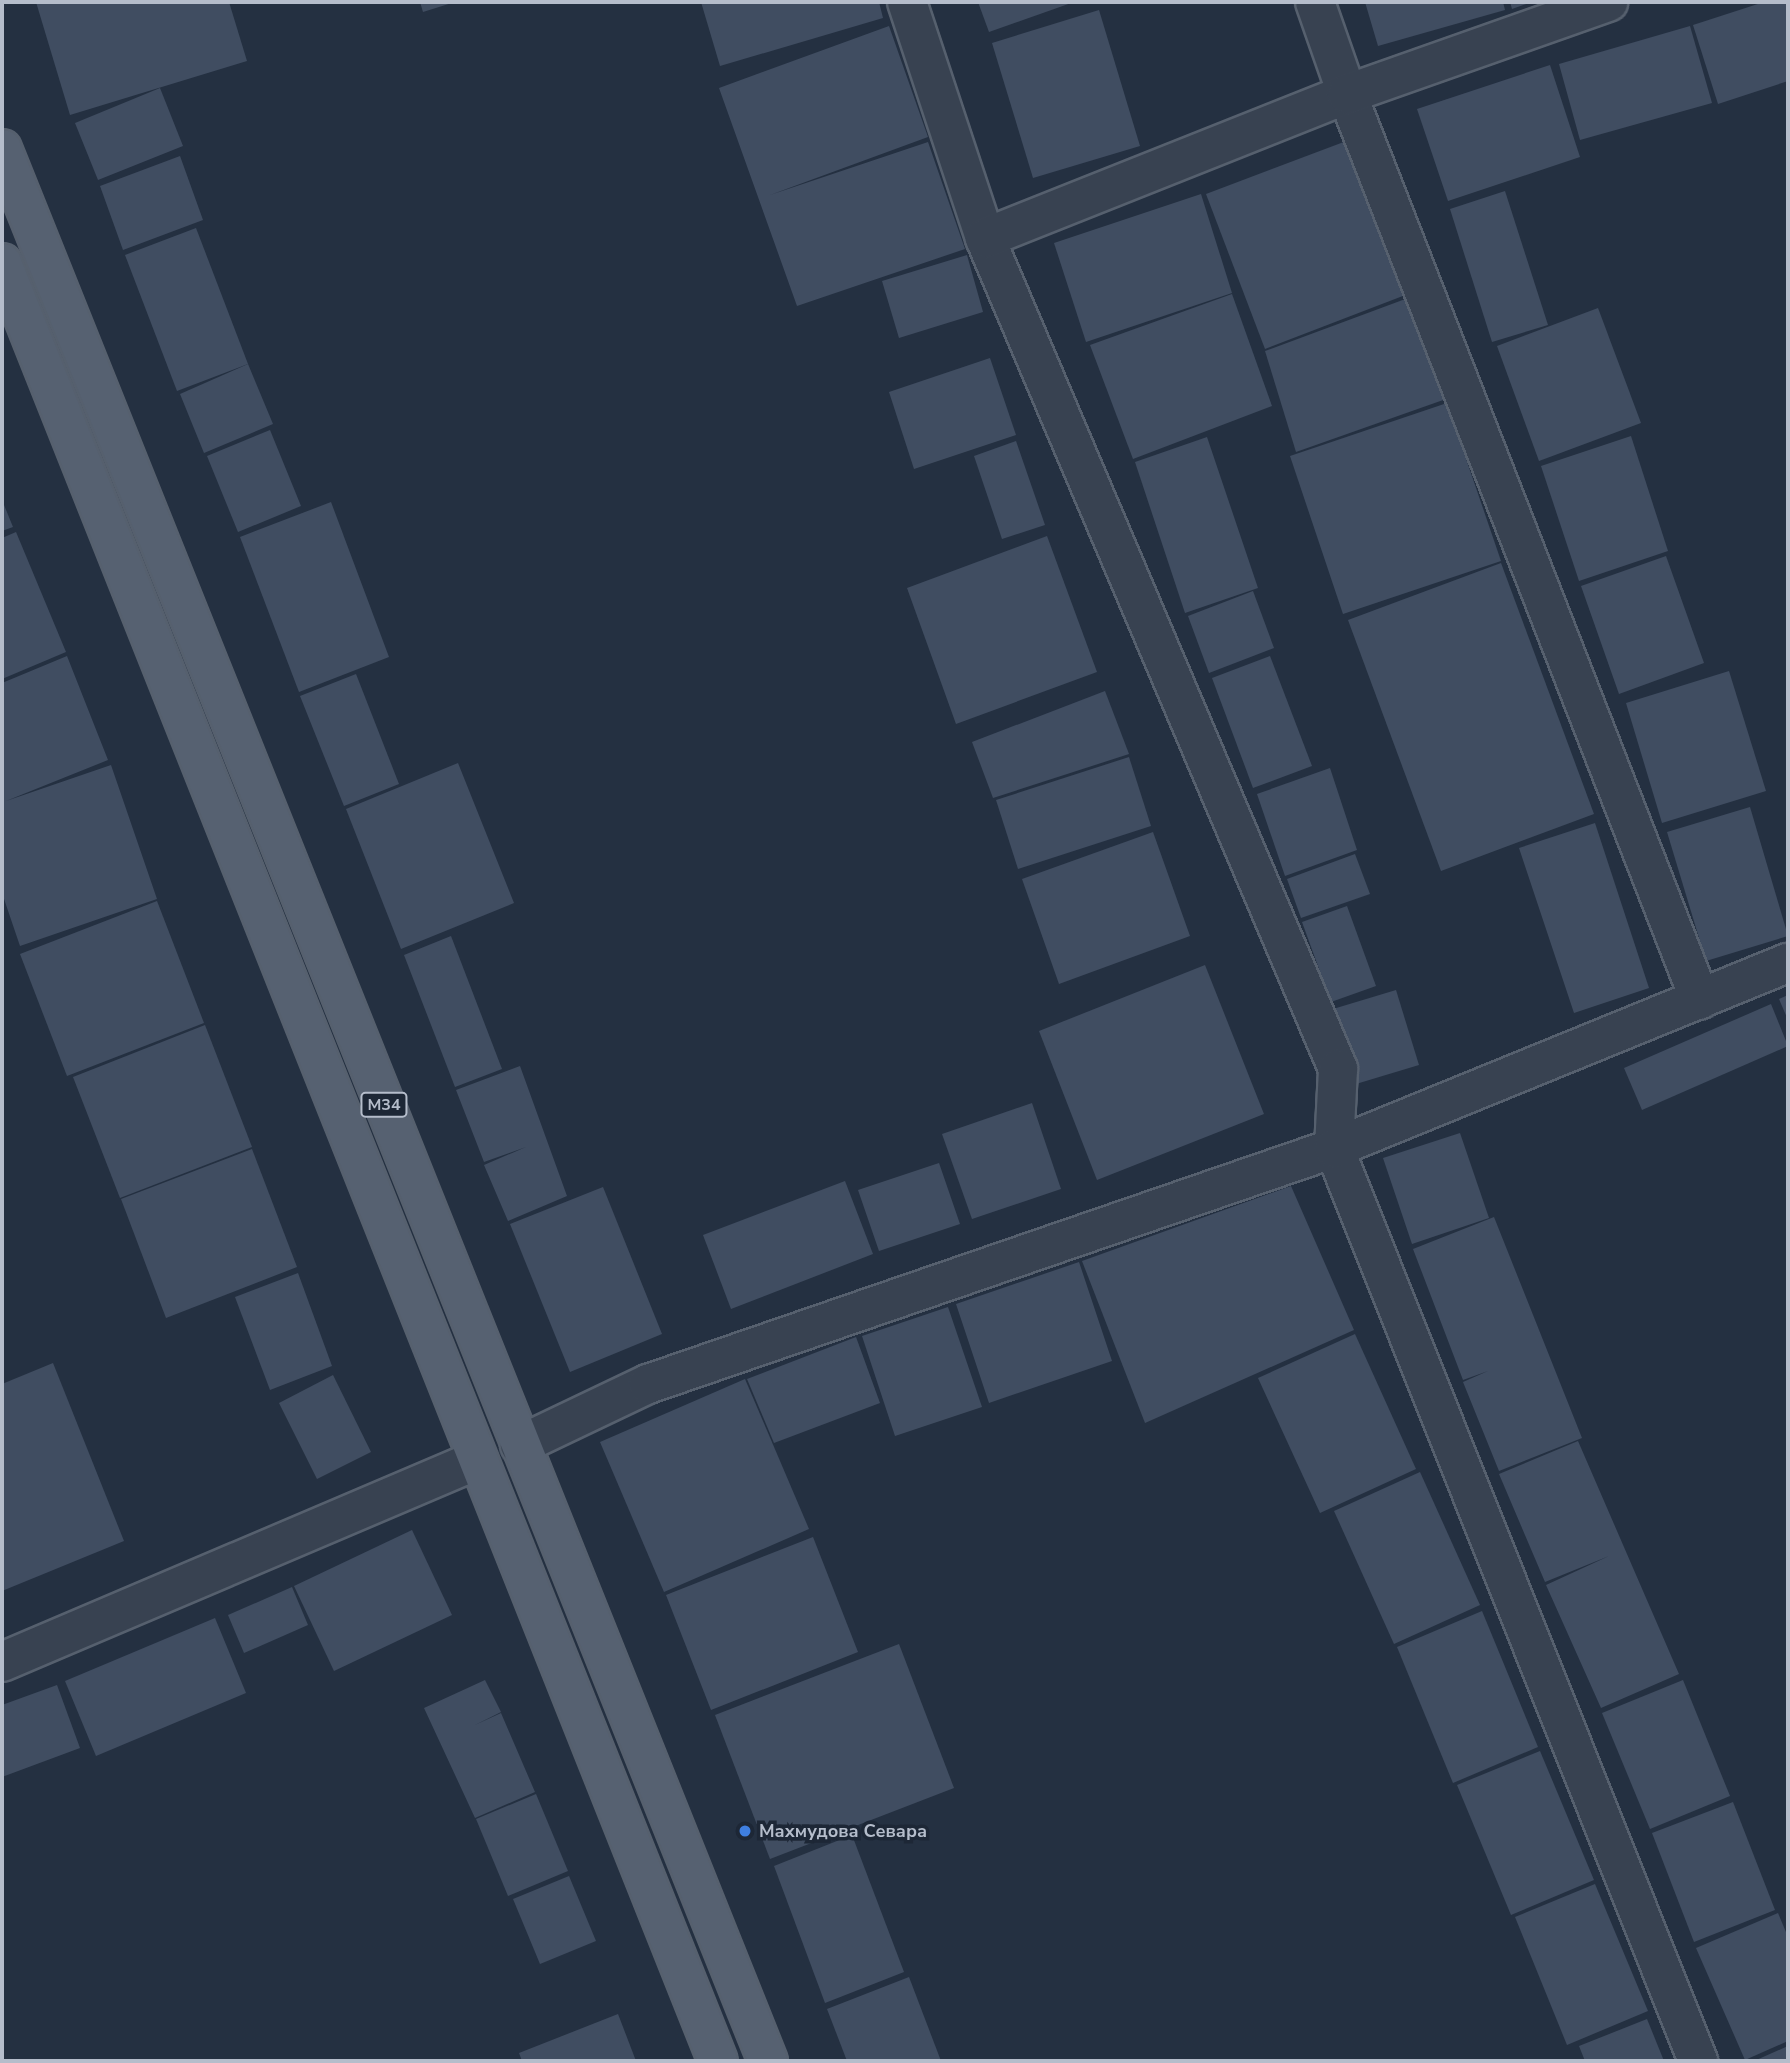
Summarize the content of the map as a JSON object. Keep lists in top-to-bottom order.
{
  "streets": {
    "main road": ["M34"]
  },
  "places": ["Махмудова Севара"]
}
